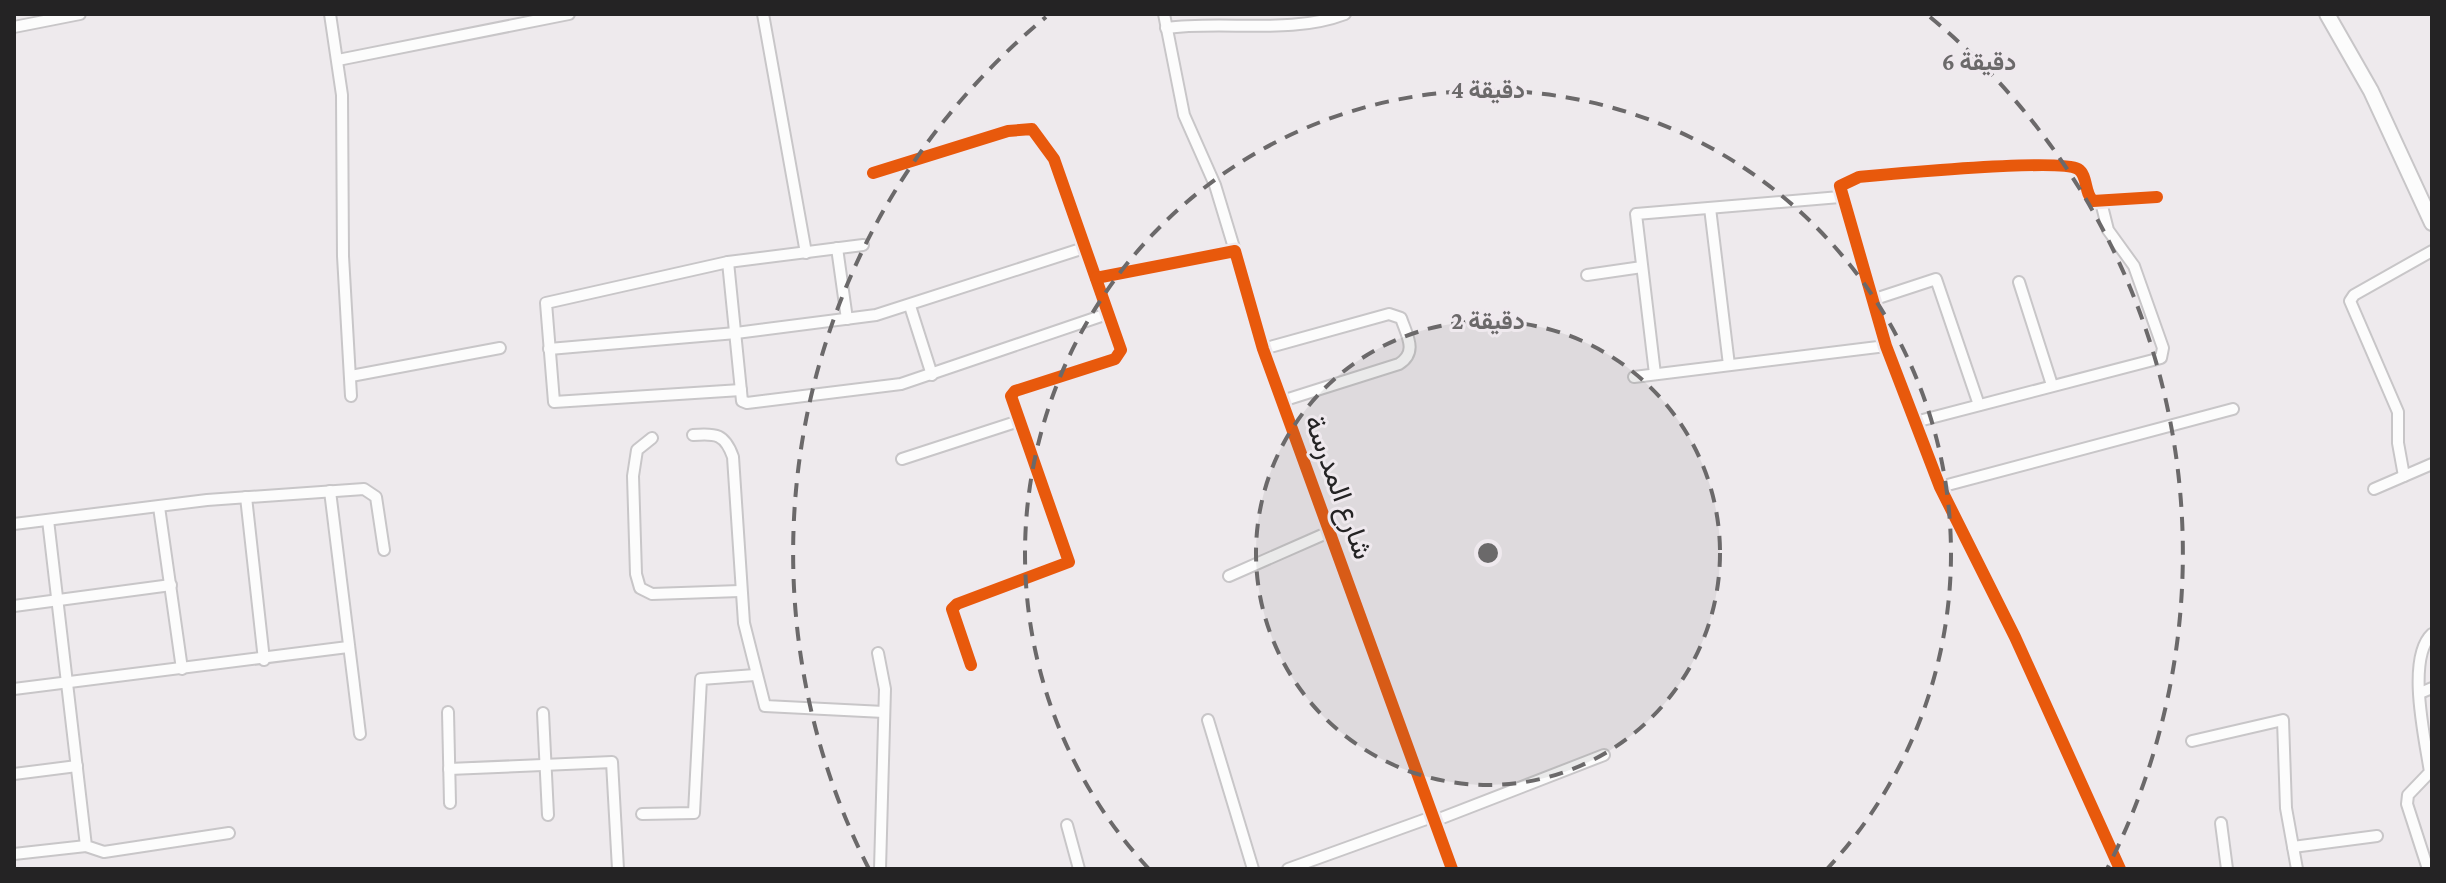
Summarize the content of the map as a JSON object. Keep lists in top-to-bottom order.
{
  "streets": {
    "street": ["شارع المدرسة"]
  },
  "rings": ["6 دقيقة", "4 دقيقة", "2 دقيقة"]
}
